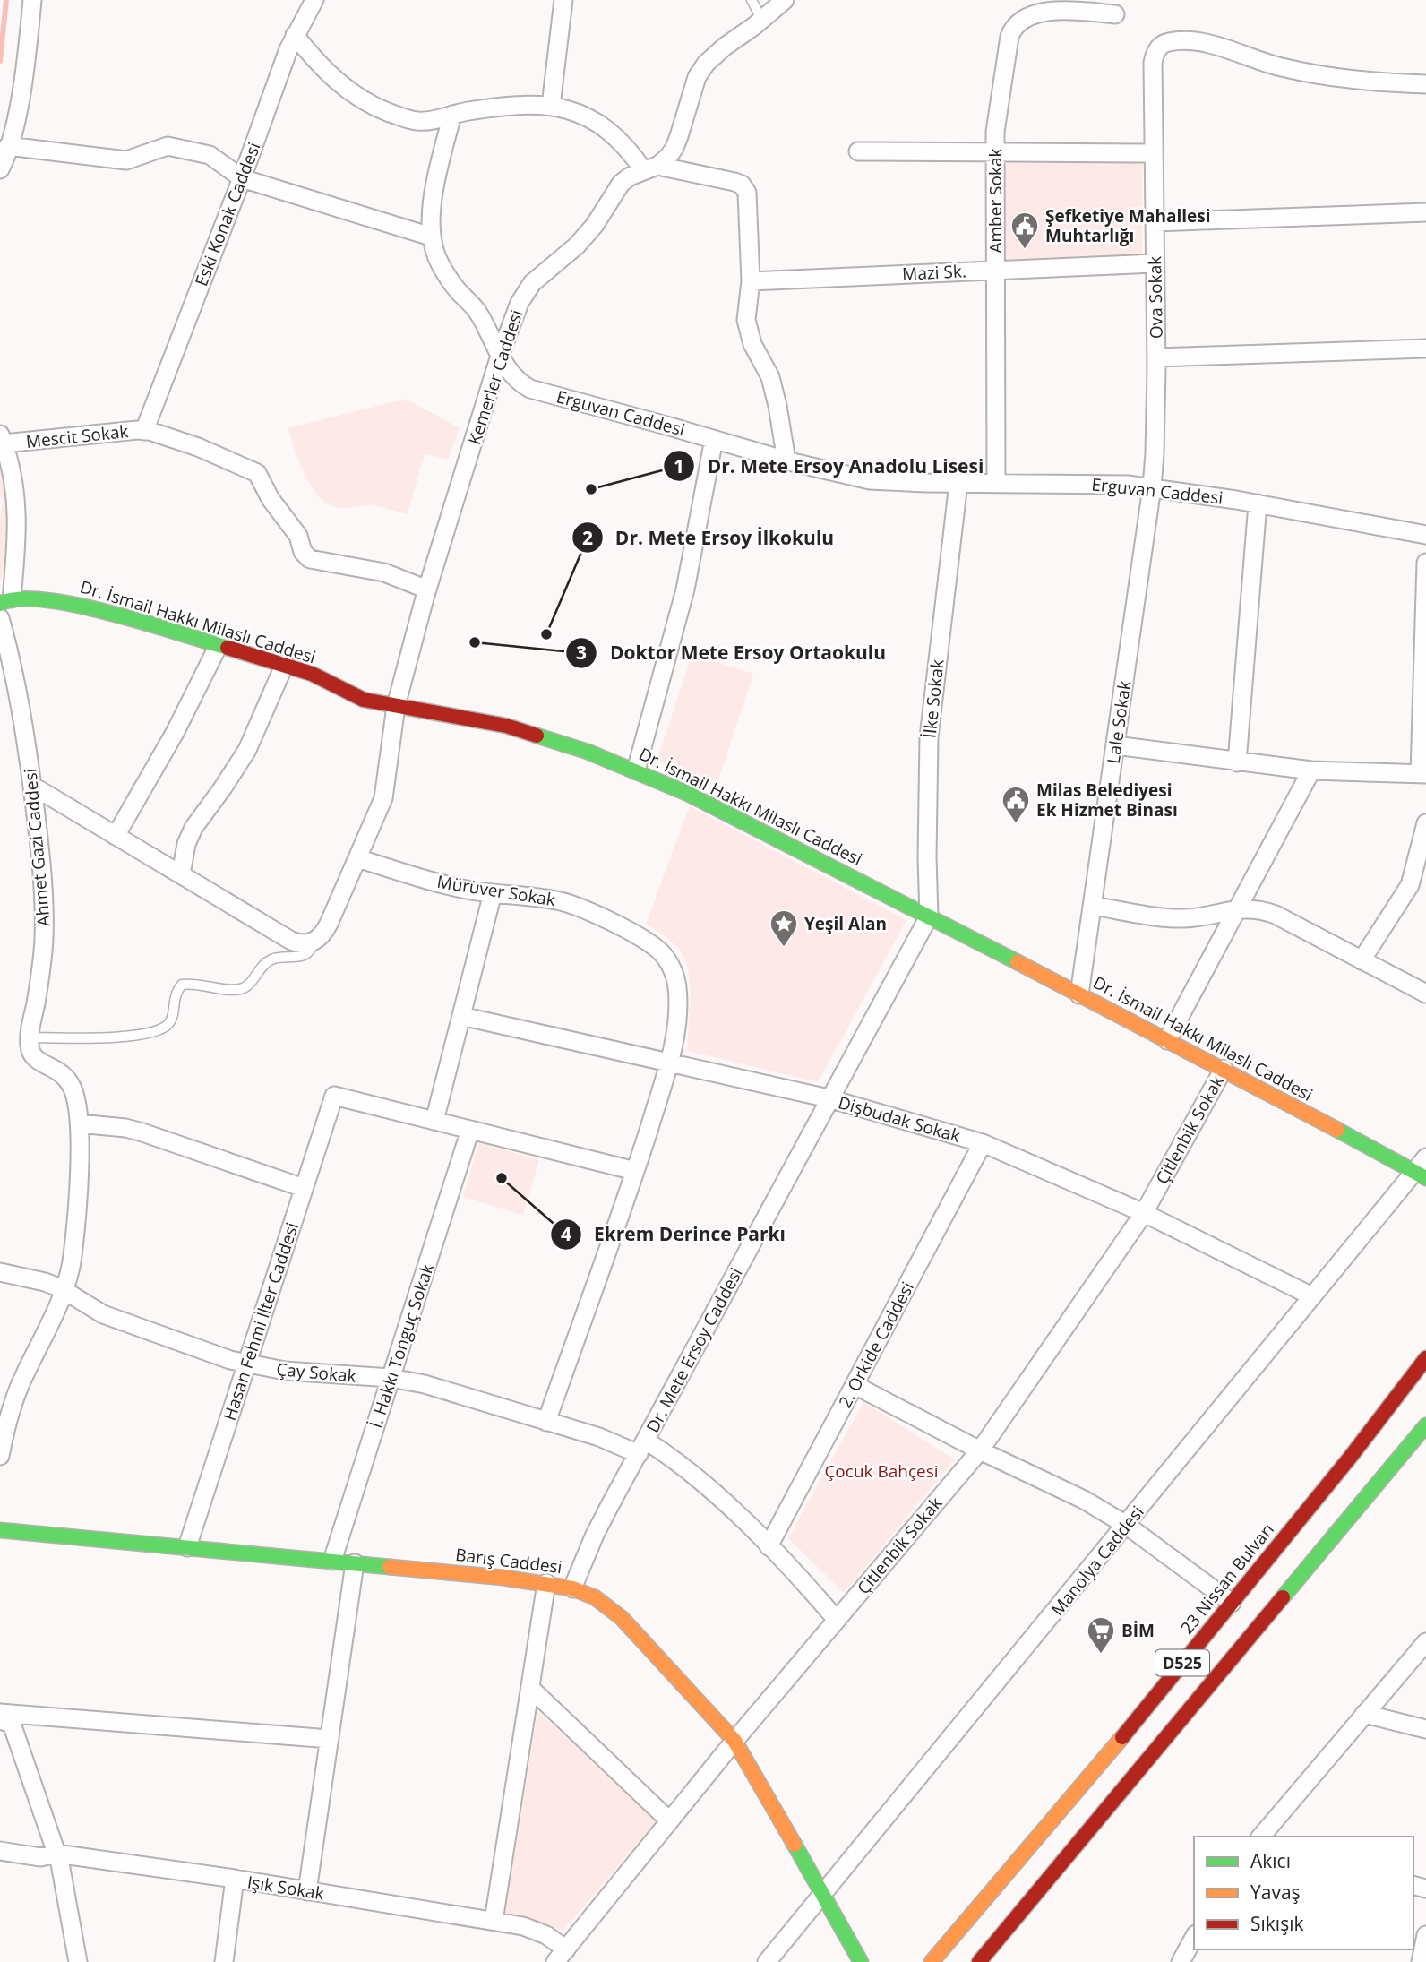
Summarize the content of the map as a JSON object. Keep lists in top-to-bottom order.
{
  "streets": {
    "main road": [
      "Dr. İsmail Hakkı Milaslı Caddesi",
      "Barış Caddesi",
      "23 Nissan Bulvarı",
      "D525"
    ],
    "street": [
      "Amber Sokak",
      "Eski Konak Caddesi",
      "Mazi Sk.",
      "Ova Sokak",
      "Kemerler Caddesi",
      "Erguvan Caddesi",
      "Mescit Sokak",
      "İlke Sokak",
      "Lale Sokak",
      "Ahmet Gazi Caddesi",
      "Mürüver Sokak",
      "Dişbudak Sokak",
      "Çitlenbik Sokak",
      "Hasan Fehmi İlter Caddesi",
      "2. Orkide Caddesi",
      "İ. Hakkı Tonguç Sokak",
      "Dr. Mete Ersoy Caddesi",
      "Çay Sokak",
      "Manolya Caddesi",
      "Işık Sokak"
    ]
  },
  "crossings": [
    ["Amber Sokak", "Mazi Sk."],
    ["Amber Sokak", "Erguvan Caddesi"],
    ["Eski Konak Caddesi", "Mescit Sokak"],
    ["Mazi Sk.", "Ova Sokak"],
    ["Ova Sokak", "Erguvan Caddesi"],
    ["Ova Sokak", "Lale Sokak"],
    ["Kemerler Caddesi", "Erguvan Caddesi"],
    ["Kemerler Caddesi", "Mescit Sokak"],
    ["Kemerler Caddesi", "Dr. İsmail Hakkı Milaslı Caddesi"],
    ["Erguvan Caddesi", "İlke Sokak"],
    ["Erguvan Caddesi", "Lale Sokak"],
    ["Dr. İsmail Hakkı Milaslı Caddesi", "İlke Sokak"],
    ["Dr. İsmail Hakkı Milaslı Caddesi", "Lale Sokak"],
    ["Dr. İsmail Hakkı Milaslı Caddesi", "Çitlenbik Sokak"],
    ["Dr. İsmail Hakkı Milaslı Caddesi", "Dr. Mete Ersoy Caddesi"],
    ["Dr. İsmail Hakkı Milaslı Caddesi", "Manolya Caddesi"],
    ["İlke Sokak", "Dr. Mete Ersoy Caddesi"],
    ["Mürüver Sokak", "Dişbudak Sokak"],
    ["Mürüver Sokak", "Çay Sokak"],
    ["Dişbudak Sokak", "Çitlenbik Sokak"],
    ["Dişbudak Sokak", "2. Orkide Caddesi"],
    ["Dişbudak Sokak", "Dr. Mete Ersoy Caddesi"],
    ["Dişbudak Sokak", "Manolya Caddesi"],
    ["Çitlenbik Sokak", "Çay Sokak"],
    ["Çitlenbik Sokak", "Barış Caddesi"],
    ["Çitlenbik Sokak", "Işık Sokak"],
    ["Hasan Fehmi İlter Caddesi", "Çay Sokak"],
    ["Hasan Fehmi İlter Caddesi", "Barış Caddesi"],
    ["2. Orkide Caddesi", "Çay Sokak"],
    ["İ. Hakkı Tonguç Sokak", "Çay Sokak"],
    ["İ. Hakkı Tonguç Sokak", "Barış Caddesi"],
    ["Dr. Mete Ersoy Caddesi", "Çay Sokak"],
    ["Dr. Mete Ersoy Caddesi", "Barış Caddesi"],
    ["Barış Caddesi", "Manolya Caddesi"]
  ],
  "parks": ["Çocuk Bahçesi"],
  "places": {
    "public building": ["Şefketiye Mahallesi Muhtarlığı", "Milas Belediyesi Ek Hizmet Binası"],
    "other": [
      "Dr. Mete Ersoy Anadolu Lisesi",
      "Dr. Mete Ersoy İlkokulu",
      "Doktor Mete Ersoy Ortaokulu",
      "Ekrem Derince Parkı"
    ],
    "place": ["Yeşil Alan"],
    "supermarket": ["BİM"]
  },
  "legend": ["Akıcı", "Yavaş", "Sıkışık"]
}
